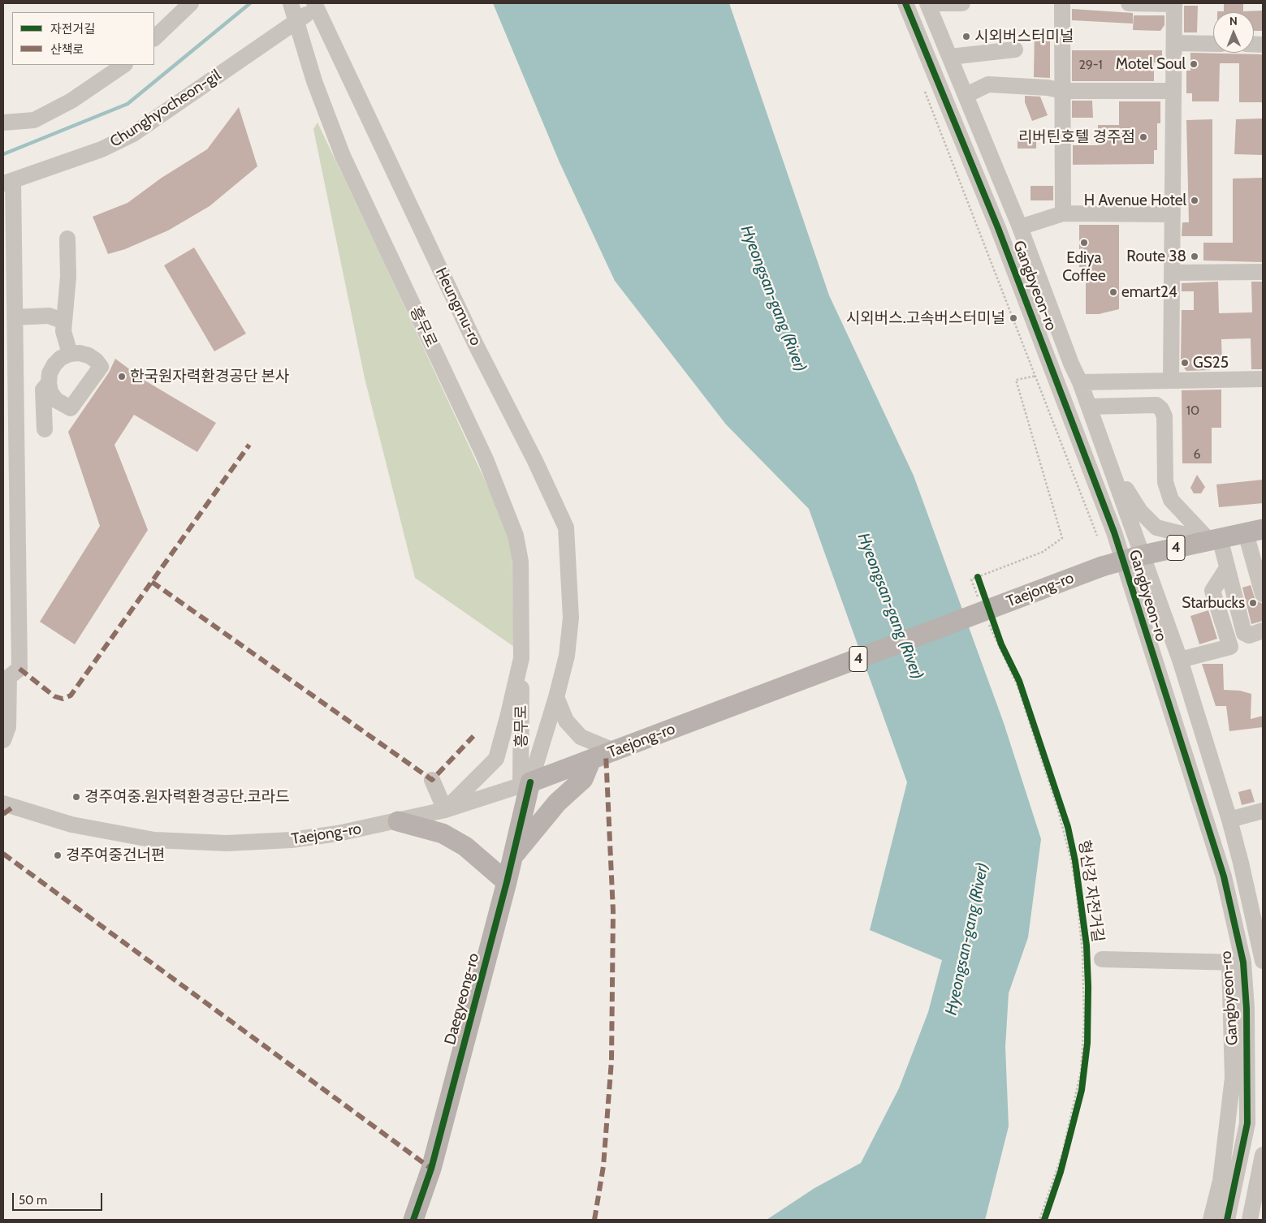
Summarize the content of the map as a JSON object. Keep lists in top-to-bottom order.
{
  "streets": {
    "main road": ["4", "Taejong-ro", "Daegyeong-ro"],
    "street": [
      "Chunghyocheon-gil",
      "Gangbyeon-ro",
      "Heungmu-ro",
      "흥무로"
    ],
    "cycle path": ["형산강 자전거길"]
  },
  "crossings": [
    ["Chunghyocheon-gil", "Heungmu-ro"],
    ["Chunghyocheon-gil", "흥무로"],
    ["Gangbyeon-ro", "Taejong-ro"],
    ["Heungmu-ro", "흥무로"],
    ["흥무로", "Taejong-ro"],
    ["흥무로", "Daegyeong-ro"],
    ["Taejong-ro", "Daegyeong-ro"]
  ],
  "water": ["Hyeongsan-gang (River)"],
  "places": [
    "시외버스터미널",
    "Motel Soul",
    "리버틴호텔 경주점",
    "H Avenue Hotel",
    "Ediya Coffee",
    "Route 38",
    "emart24",
    "시외버스.고속버스터미널",
    "GS25",
    "한국원자력환경공단 본사",
    "Starbucks",
    "경주여중.원자력환경공단.코라드",
    "경주여중건너편"
  ],
  "house_numbers": ["29-1", "10", "6"],
  "legend": ["자전거길", "산책로"],
  "scale_bar": "50 m",
  "north": "top"
}
